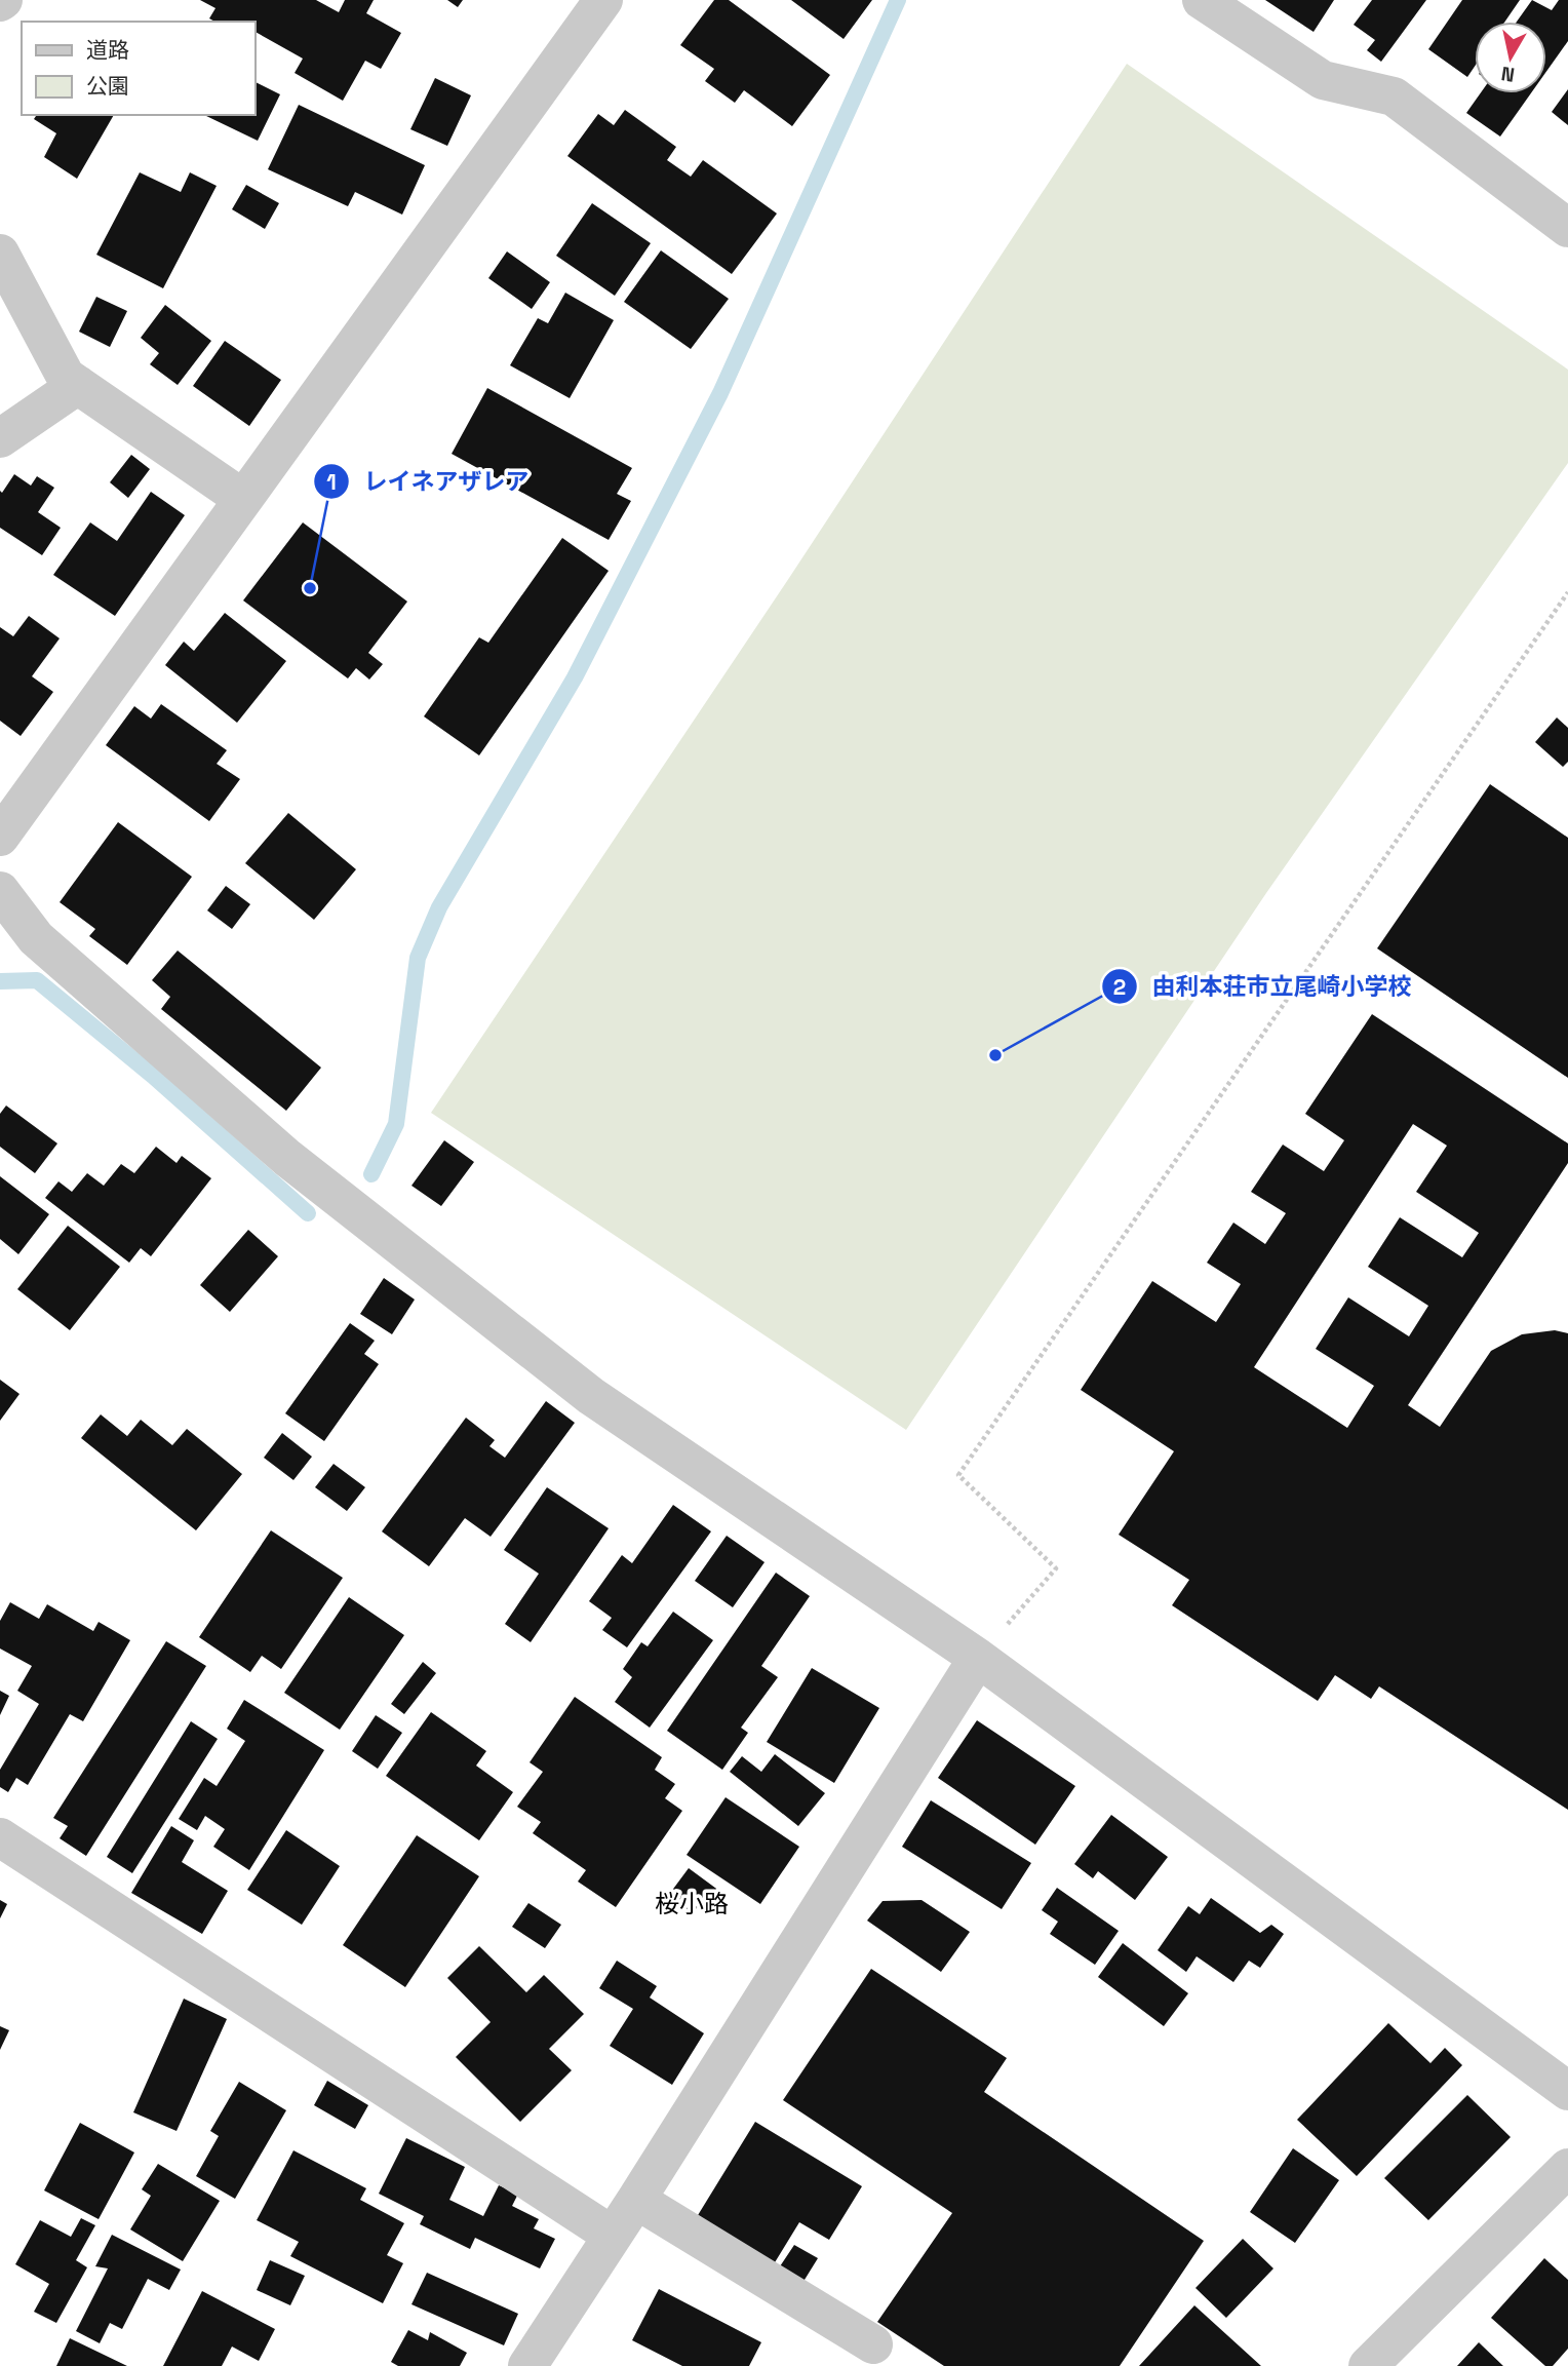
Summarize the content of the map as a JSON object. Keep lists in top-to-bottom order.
{
  "districts": ["桜小路"],
  "places": ["レイネアザレア", "由利本荘市立尾崎小学校"],
  "legend": ["道路", "公園"],
  "north": "bottom"
}
